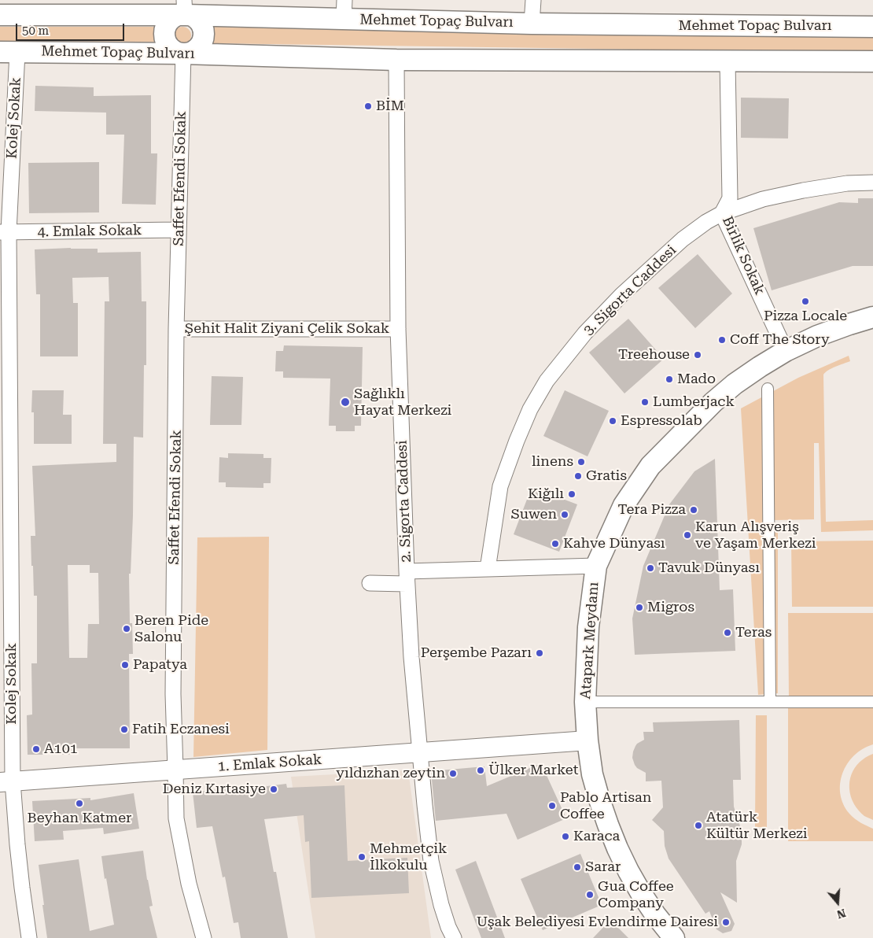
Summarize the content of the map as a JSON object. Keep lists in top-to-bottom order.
{
  "streets": {
    "main road": ["Mehmet Topaç Bulvarı", "Atapark Meydanı"],
    "street": [
      "Kolej Sokak",
      "Saffet Efendi Sokak",
      "4. Emlak Sokak",
      "Birlik Sokak",
      "3. Sigorta Caddesi",
      "Şehit Halit Ziyani Çelik Sokak",
      "2. Sigorta Caddesi",
      "1. Emlak Sokak"
    ]
  },
  "crossings": [
    ["Mehmet Topaç Bulvarı", "Kolej Sokak"],
    ["Mehmet Topaç Bulvarı", "Saffet Efendi Sokak"],
    ["Mehmet Topaç Bulvarı", "Birlik Sokak"],
    ["Mehmet Topaç Bulvarı", "2. Sigorta Caddesi"],
    ["Kolej Sokak", "4. Emlak Sokak"],
    ["Kolej Sokak", "1. Emlak Sokak"],
    ["Saffet Efendi Sokak", "4. Emlak Sokak"],
    ["Saffet Efendi Sokak", "Şehit Halit Ziyani Çelik Sokak"],
    ["Saffet Efendi Sokak", "1. Emlak Sokak"],
    ["Birlik Sokak", "3. Sigorta Caddesi"],
    ["Birlik Sokak", "Atapark Meydanı"],
    ["Şehit Halit Ziyani Çelik Sokak", "2. Sigorta Caddesi"],
    ["2. Sigorta Caddesi", "1. Emlak Sokak"],
    ["Atapark Meydanı", "1. Emlak Sokak"]
  ],
  "places": [
    "BİM",
    "Pizza Locale",
    "Coff The Story",
    "Treehouse",
    "Mado",
    "Sağlıklı Hayat Merkezi",
    "Lumberjack",
    "Espressolab",
    "linens",
    "Gratis",
    "Kiğılı",
    "Tera Pizza",
    "Suwen",
    "Karun Alışveriş ve Yaşam Merkezi",
    "Kahve Dünyası",
    "Tavuk Dünyası",
    "Migros",
    "Beren Pide Salonu",
    "Teras",
    "Perşembe Pazarı",
    "Papatya",
    "Fatih Eczanesi",
    "A101",
    "Ülker Market",
    "yıldızhan zeytin",
    "Deniz Kırtasiye",
    "Beyhan Katmer",
    "Pablo Artisan Coffee",
    "Atatürk Kültür Merkezi",
    "Karaca",
    "Mehmetçik İlkokulu",
    "Sarar",
    "Gua Coffee Company",
    "Uşak Belediyesi Evlendirme Dairesi"
  ],
  "scale_bar": "50 m",
  "north": "bottom"
}
